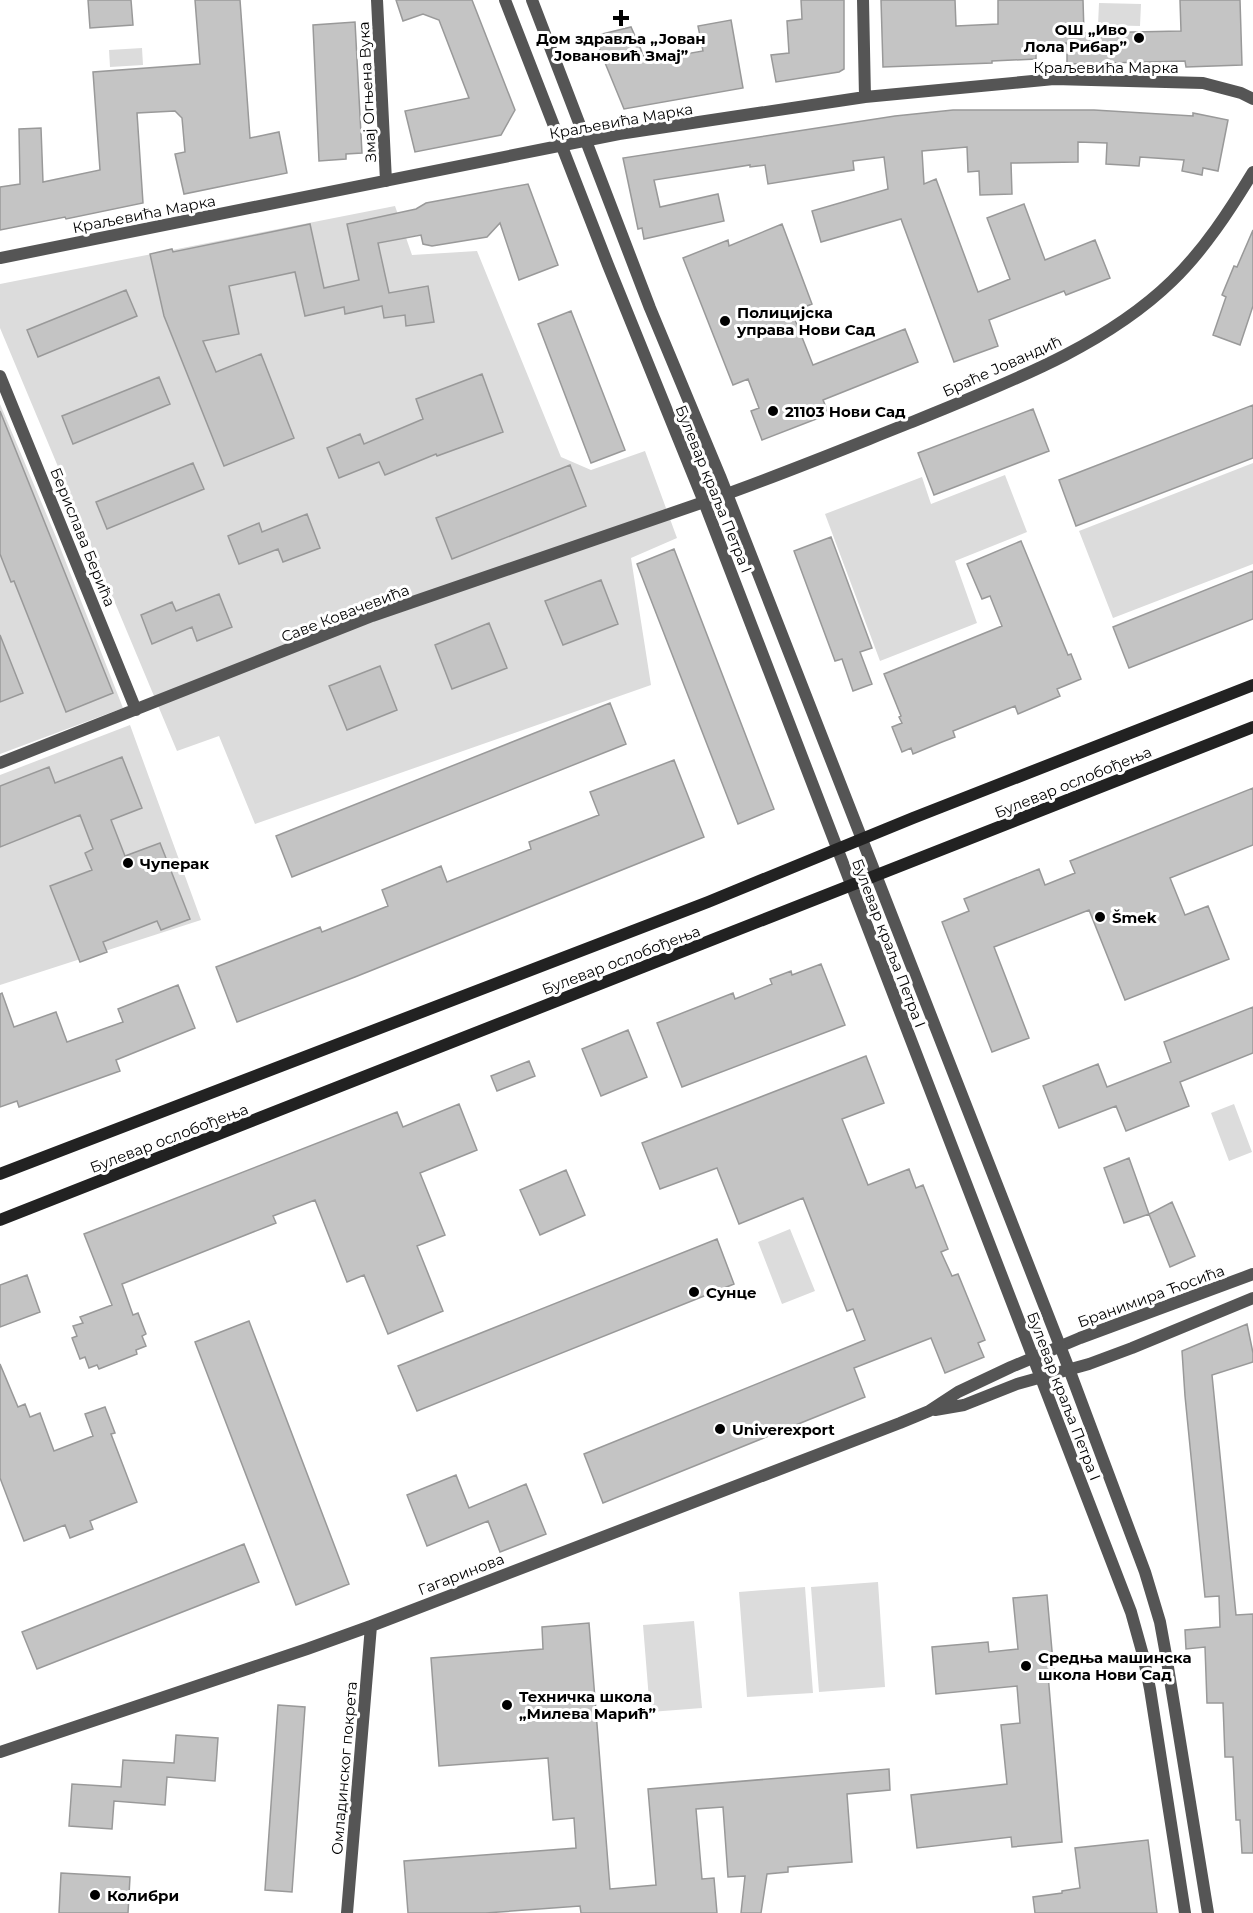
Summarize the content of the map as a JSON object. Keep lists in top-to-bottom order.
{
  "streets": {
    "main road": ["Булевар ослобођења"],
    "street": [
      "Краљевића Марка",
      "Змај Огњена Вука",
      "Браће Јовандић",
      "Булевар краља Петра I",
      "Берислава Берића",
      "Саве Ковачевића",
      "Бранимира Ћосића",
      "Гагаринова",
      "Омладинског покрета"
    ]
  },
  "crossings": [
    ["Краљевића Марка", "Змај Огњена Вука"],
    ["Краљевића Марка", "Булевар краља Петра I"],
    ["Браће Јовандић", "Булевар краља Петра I"],
    ["Браће Јовандић", "Саве Ковачевића"],
    ["Булевар краља Петра I", "Саве Ковачевића"],
    ["Булевар краља Петра I", "Булевар ослобођења"],
    ["Булевар краља Петра I", "Бранимира Ћосића"],
    ["Булевар краља Петра I", "Гагаринова"],
    ["Берислава Берића", "Саве Ковачевића"],
    ["Бранимира Ћосића", "Гагаринова"],
    ["Гагаринова", "Омладинског покрета"]
  ],
  "places": {
    "health": ["Дом здравља „Јован Јовановић Змај”"],
    "other": [
      "ОШ „Иво Лола Рибар”",
      "Полицијска управа Нови Сад",
      "21103 Нови Сад",
      "Чуперак",
      "Šmek",
      "Сунце",
      "Univerexport",
      "Средња машинска школа Нови Сад",
      "Техничка школа „Милева Марић”",
      "Колибри"
    ]
  }
}
